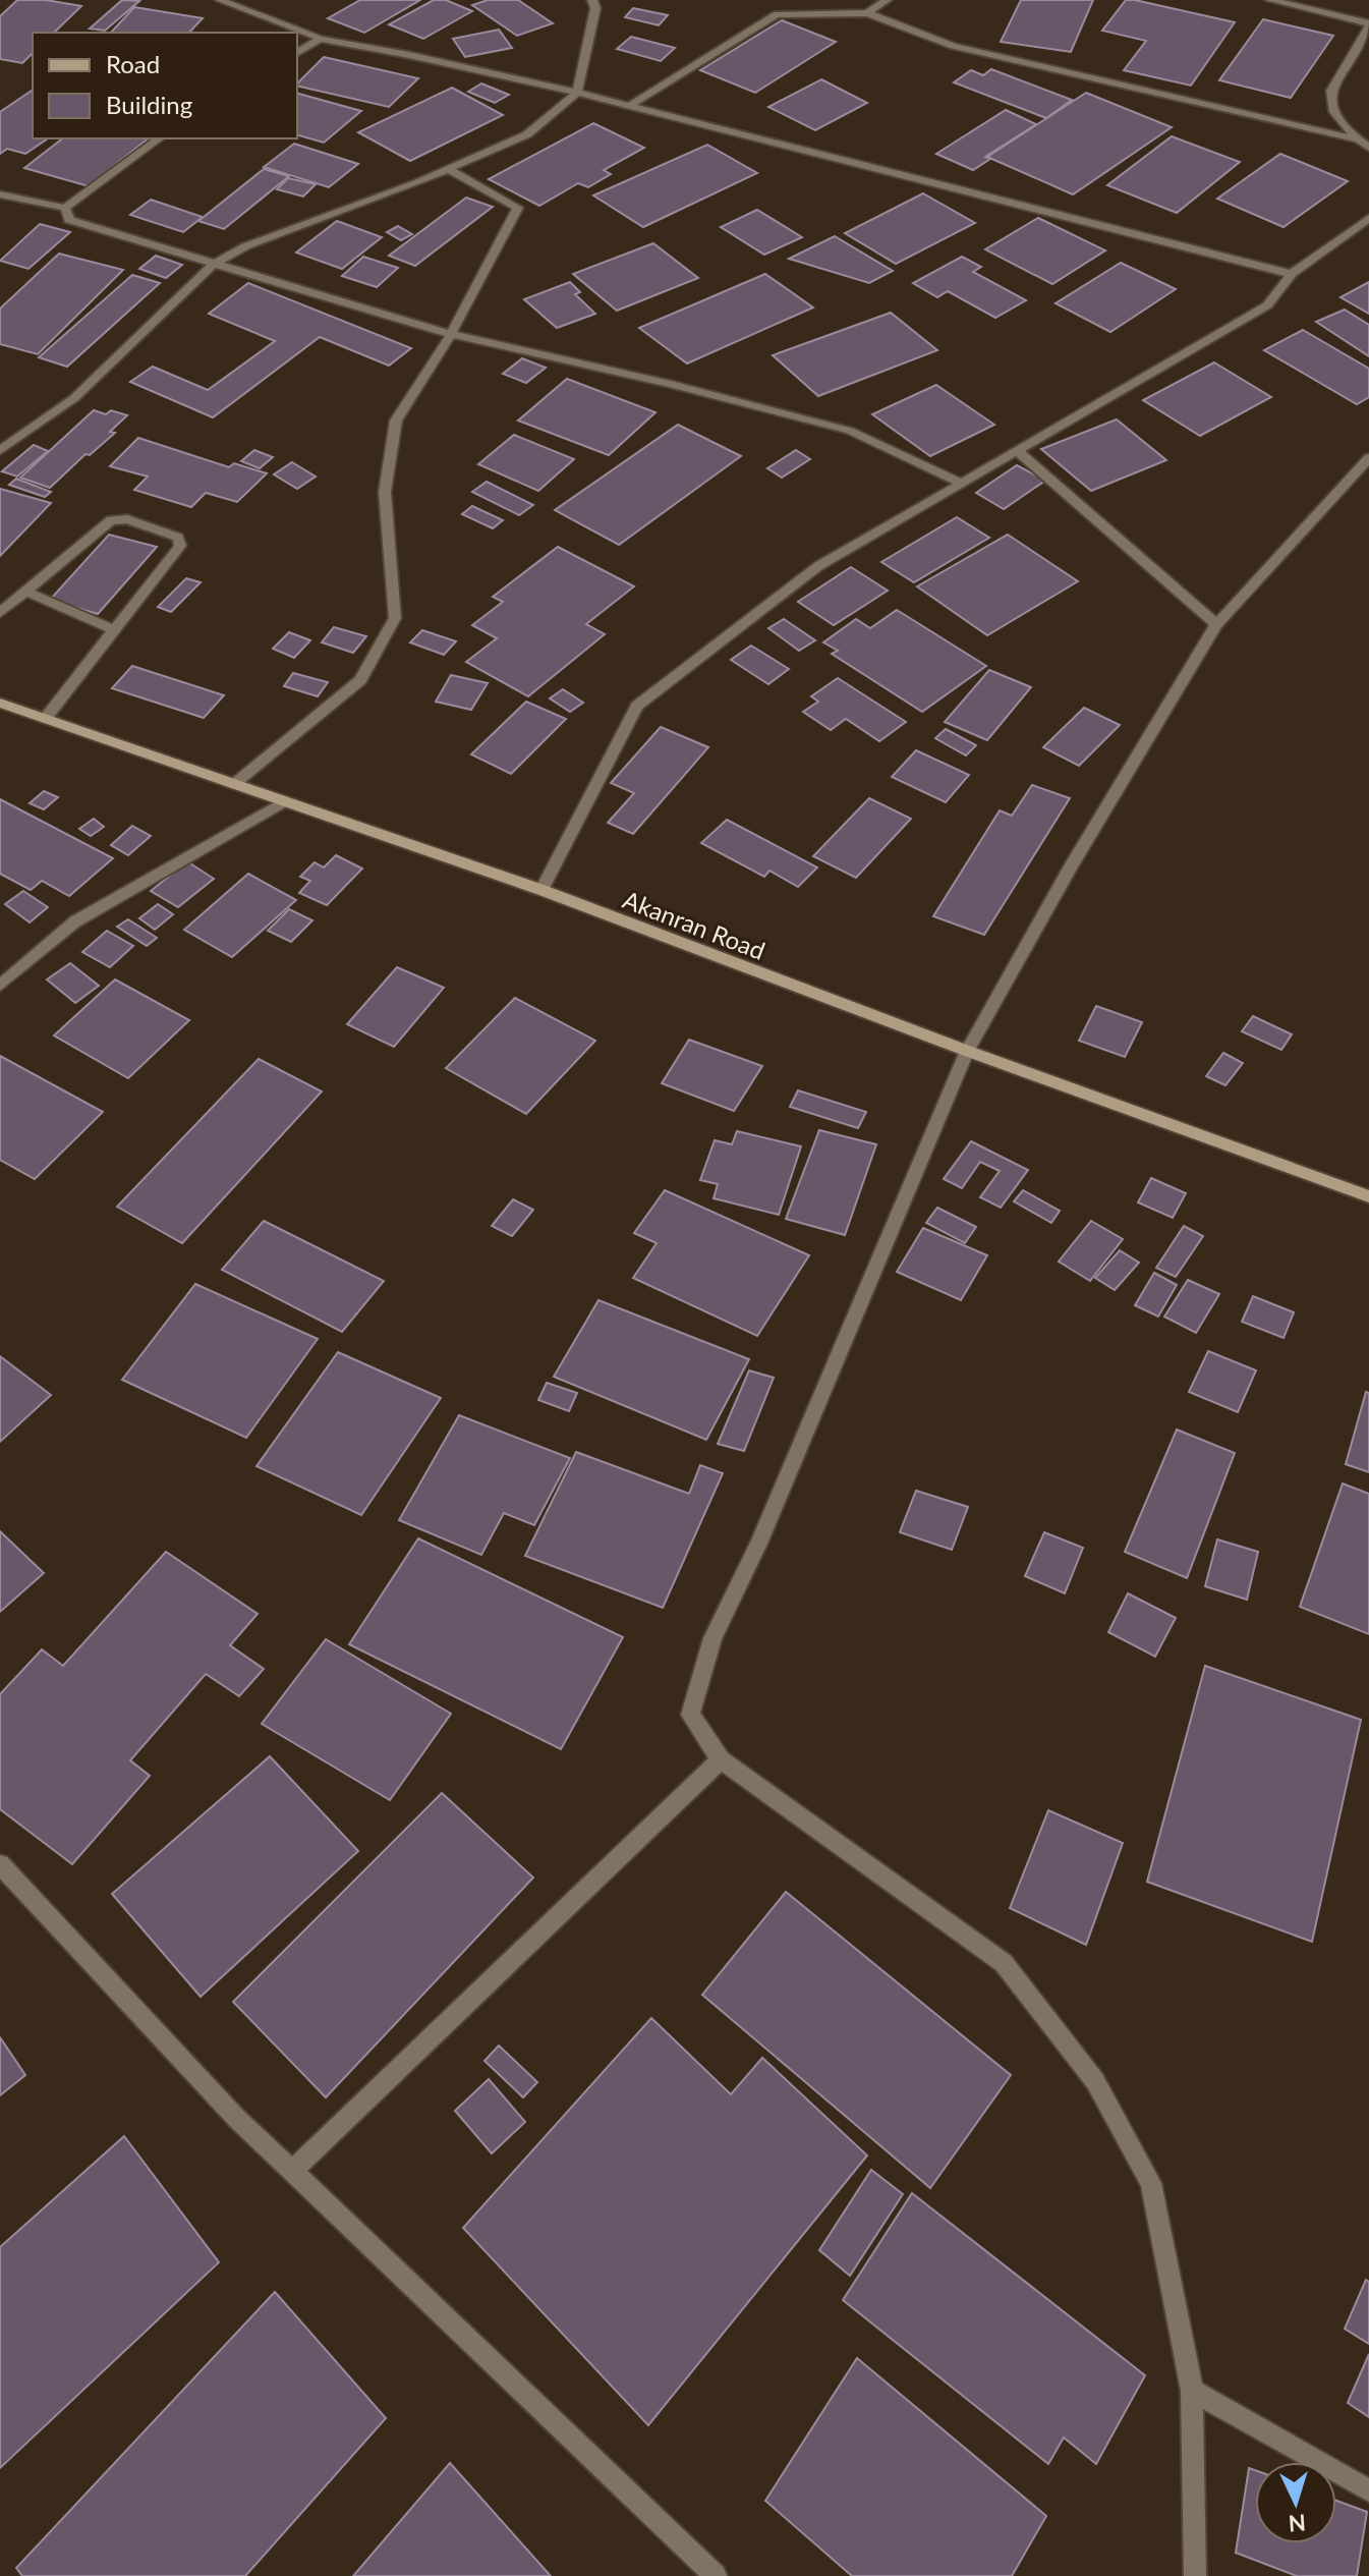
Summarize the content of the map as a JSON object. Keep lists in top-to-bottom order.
{
  "streets": {
    "main road": ["Akanran Road"]
  },
  "legend": ["Road", "Building"],
  "north": "bottom"
}
